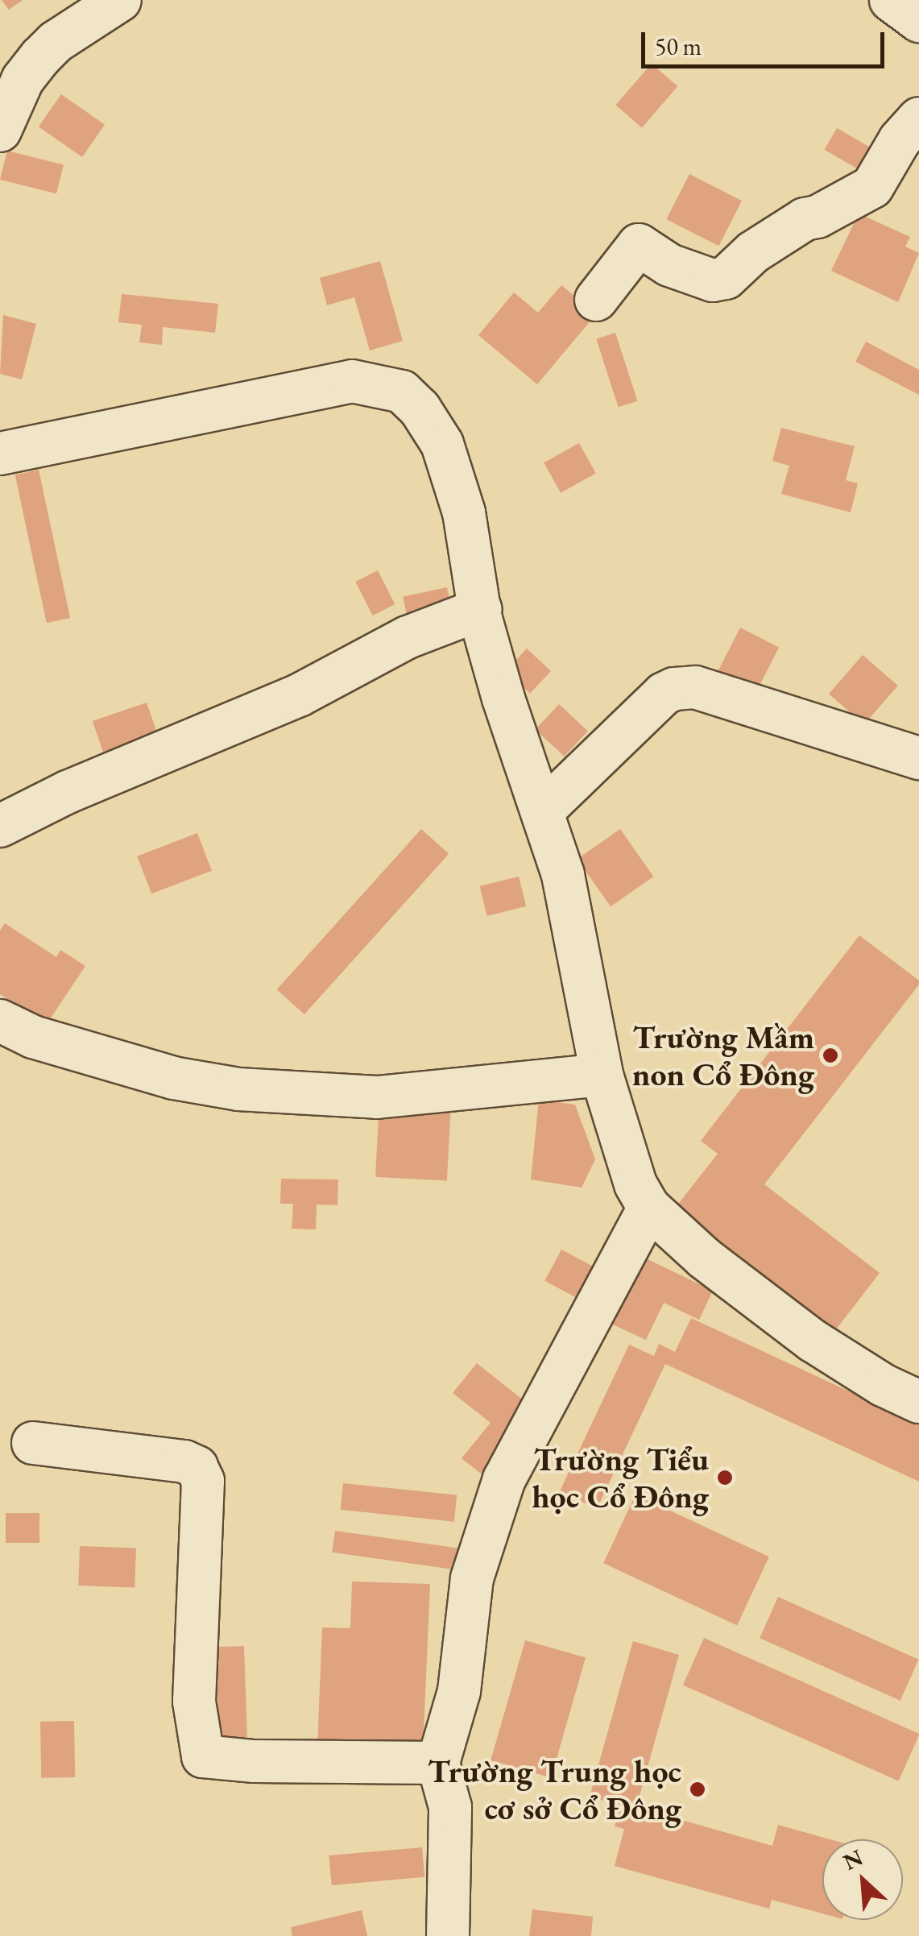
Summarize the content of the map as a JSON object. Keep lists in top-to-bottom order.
{
  "places": ["Trường Mầm non Cổ Đông", "Trường Tiểu học Cổ Đông", "Trường Trung học cơ sở Cổ Đông"],
  "scale_bar": "50 m",
  "north": "top left"
}
